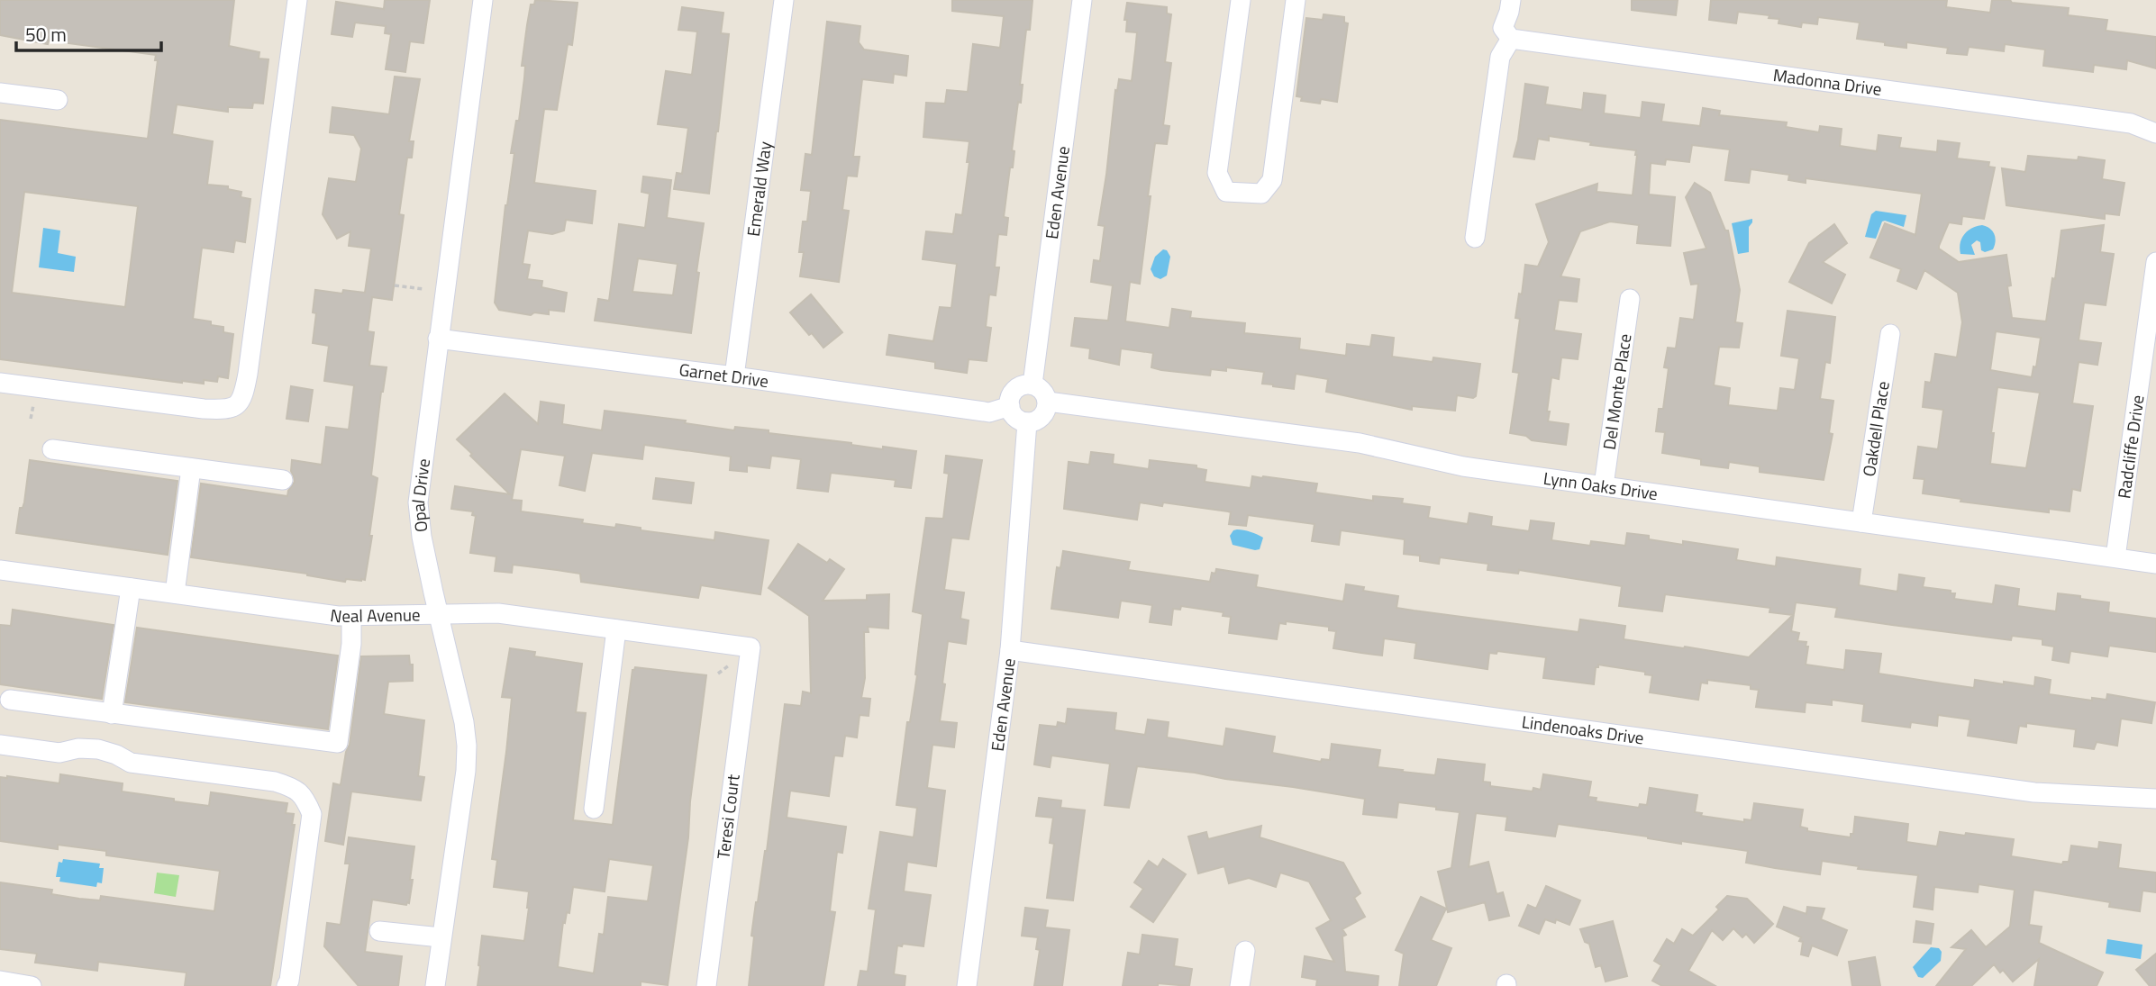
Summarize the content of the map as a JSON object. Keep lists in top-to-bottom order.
{
  "streets": {
    "street": [
      "Madonna Drive",
      "Emerald Way",
      "Eden Avenue",
      "Garnet Drive",
      "Del Monte Place",
      "Oakdell Place",
      "Radcliffe Drive",
      "Lynn Oaks Drive",
      "Opal Drive",
      "Neal Avenue",
      "Lindenoaks Drive",
      "Teresi Court"
    ]
  },
  "crossings": [
    ["Emerald Way", "Garnet Drive"],
    ["Eden Avenue", "Garnet Drive"],
    ["Eden Avenue", "Lynn Oaks Drive"],
    ["Eden Avenue", "Lindenoaks Drive"],
    ["Garnet Drive", "Lynn Oaks Drive"],
    ["Garnet Drive", "Opal Drive"],
    ["Del Monte Place", "Lynn Oaks Drive"],
    ["Oakdell Place", "Lynn Oaks Drive"],
    ["Radcliffe Drive", "Lynn Oaks Drive"],
    ["Opal Drive", "Neal Avenue"],
    ["Neal Avenue", "Teresi Court"]
  ],
  "scale_bar": "50 m"
}
